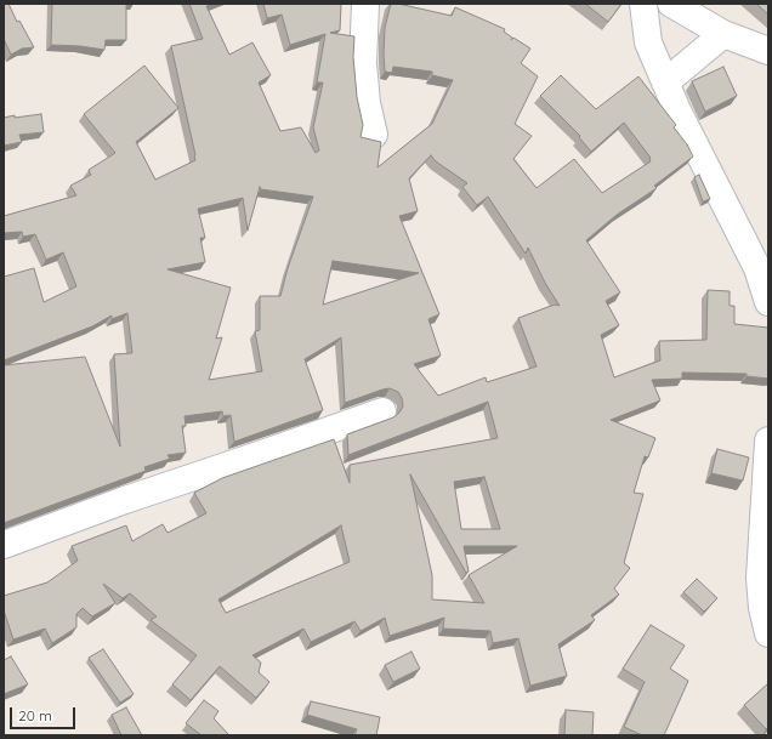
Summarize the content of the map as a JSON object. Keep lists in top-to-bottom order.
{
  "scale_bar": "20 m"
}
